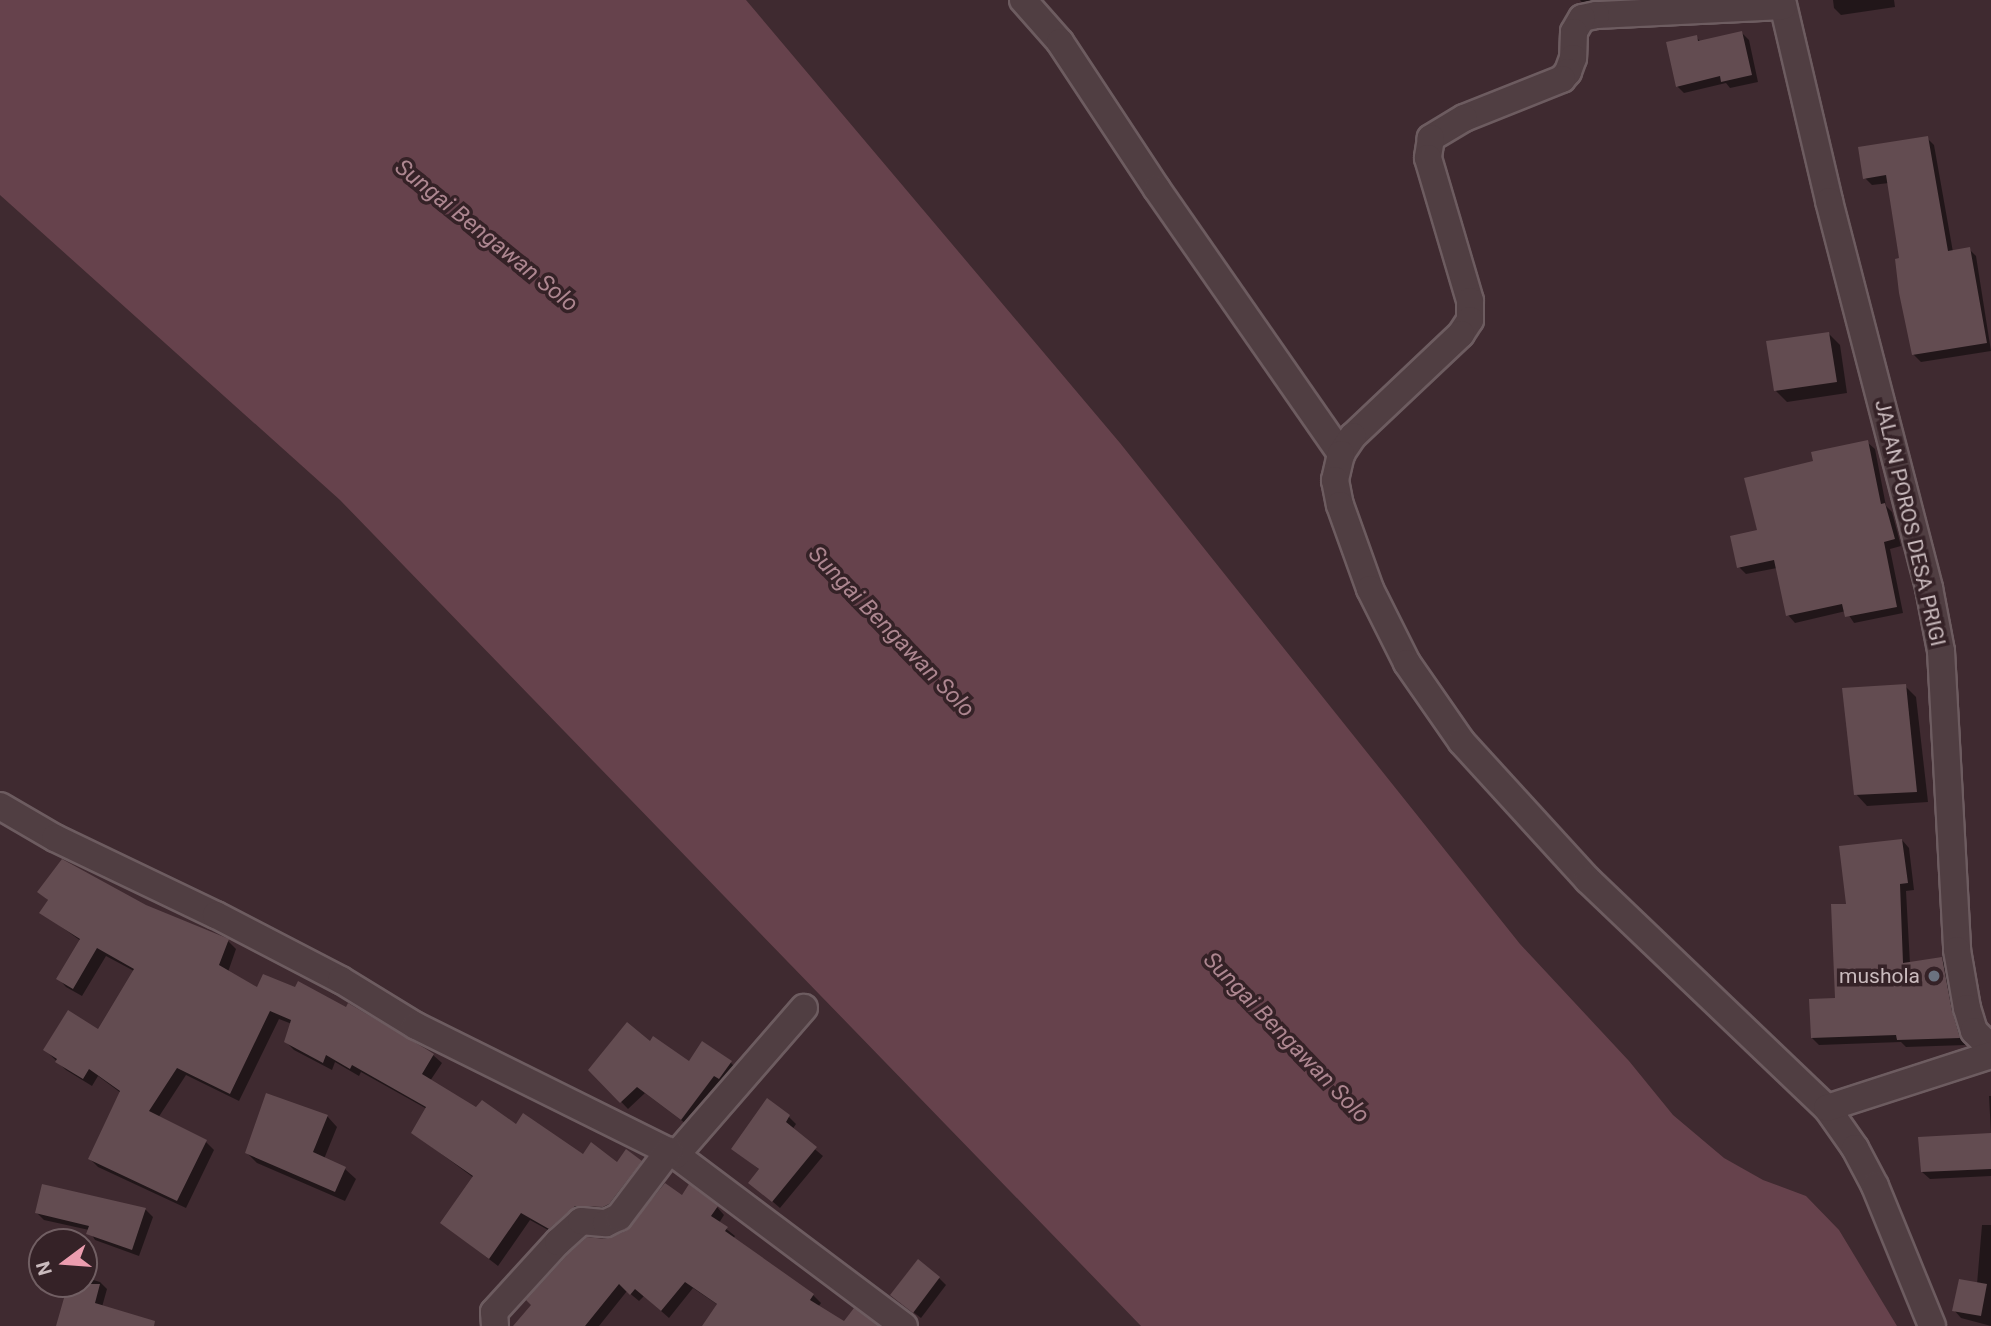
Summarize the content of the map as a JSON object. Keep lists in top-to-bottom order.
{
  "streets": {
    "street": ["JALAN POROS DESA PRIGI"]
  },
  "water": ["Sungai Bengawan Solo"],
  "places": ["mushola"],
  "north": "left"
}
